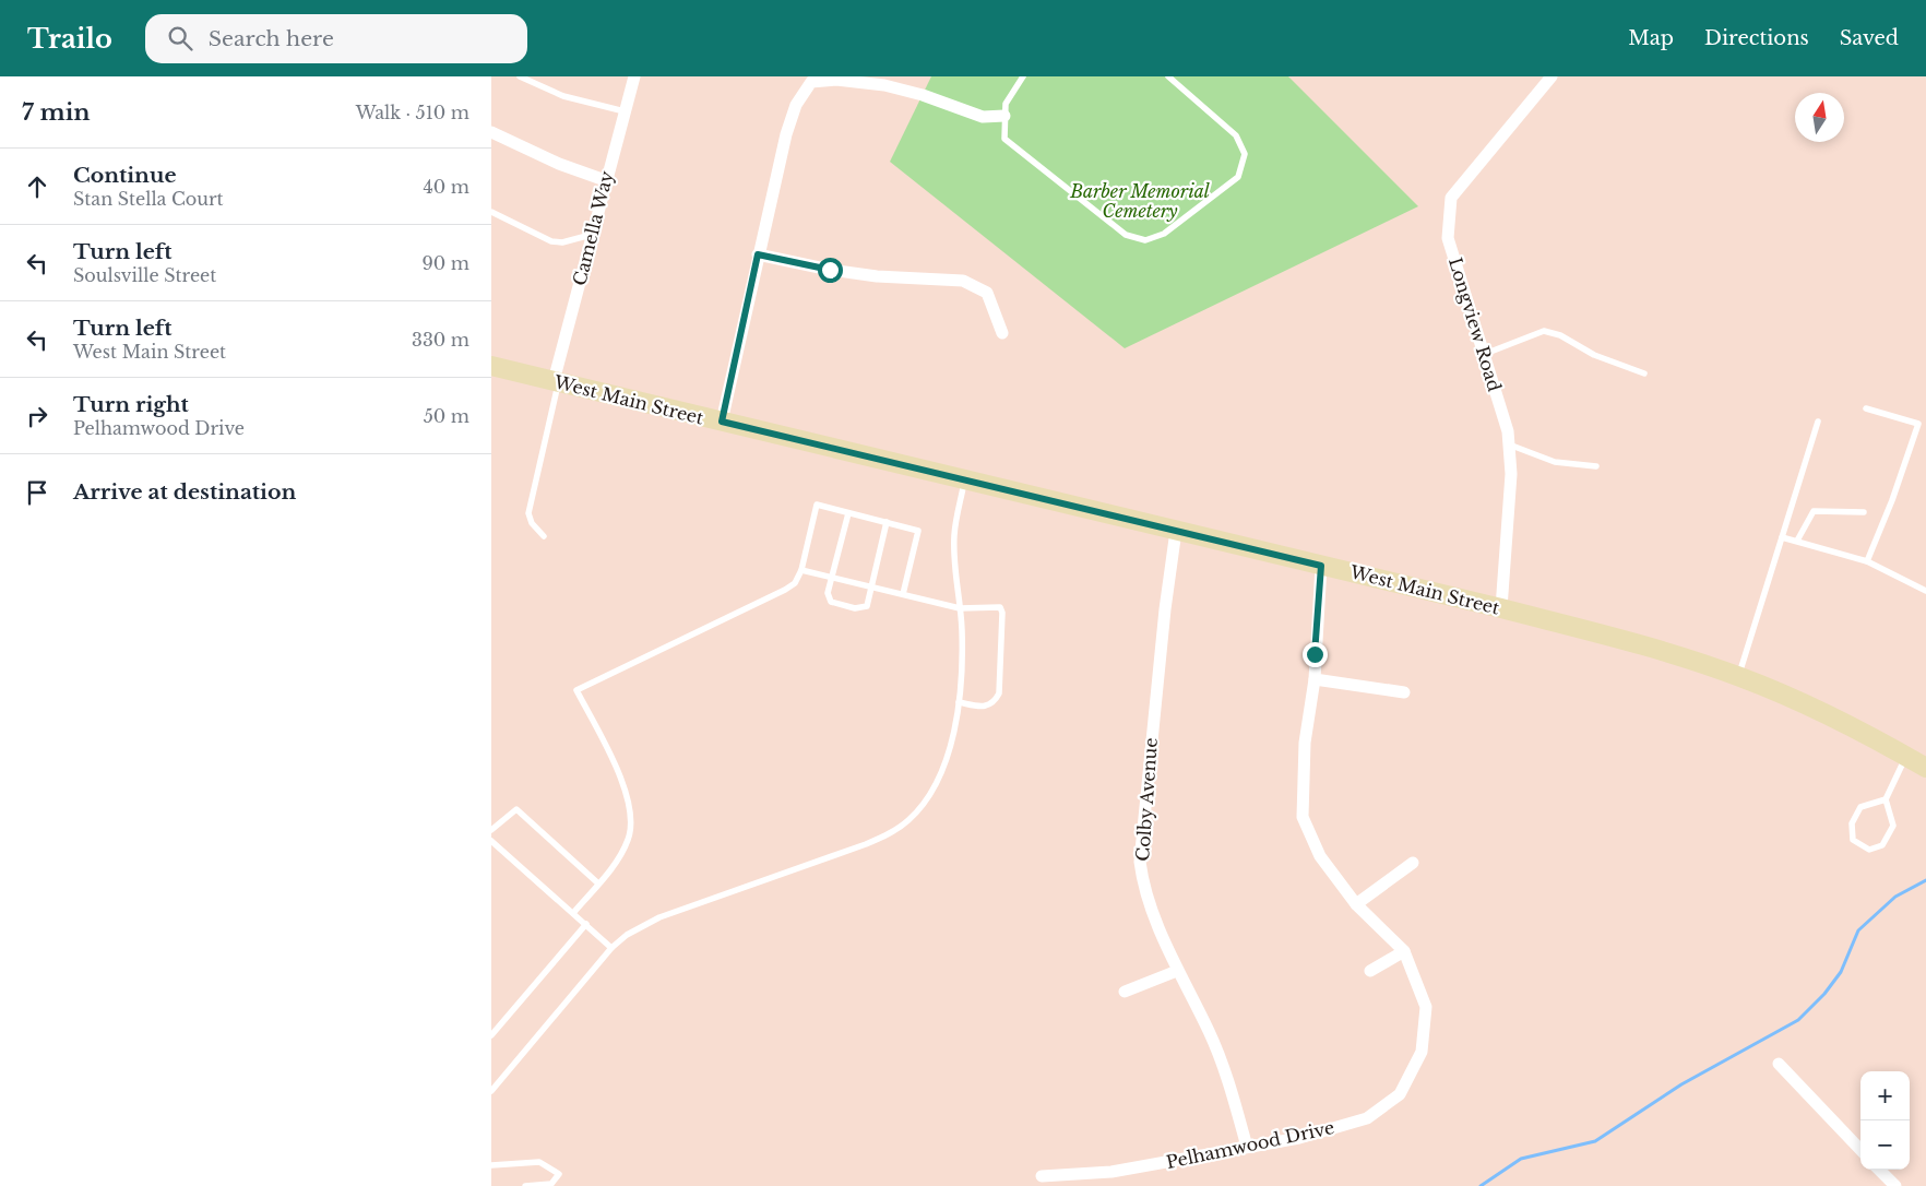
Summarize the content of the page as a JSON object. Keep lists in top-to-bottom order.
{
  "streets": {
    "main road": ["West Main Street"],
    "street": [
      "Camella Way",
      "Longview Road",
      "Colby Avenue",
      "Pelhamwood Drive"
    ]
  },
  "crossings": [
    ["Camella Way", "West Main Street"],
    ["Longview Road", "West Main Street"],
    ["West Main Street", "Colby Avenue"],
    ["West Main Street", "Pelhamwood Drive"],
    ["Colby Avenue", "Pelhamwood Drive"]
  ],
  "parks": ["Barber Memorial Cemetery"],
  "north": "top",
  "page": {
    "header": "Trailo",
    "search": "Search here",
    "nav": ["Map", "Directions", "Saved"],
    "heading": ["7 min", "Walk · 510 m"],
    "list": [
      ["Continue", "Stan Stella Court", "40 m"],
      ["Turn left", "Soulsville Street", "90 m"],
      ["Turn left", "West Main Street", "330 m"],
      ["Turn right", "Pelhamwood Drive", "50 m"],
      "Arrive at destination"
    ],
    "map_buttons": ["+", "−"]
  }
}
